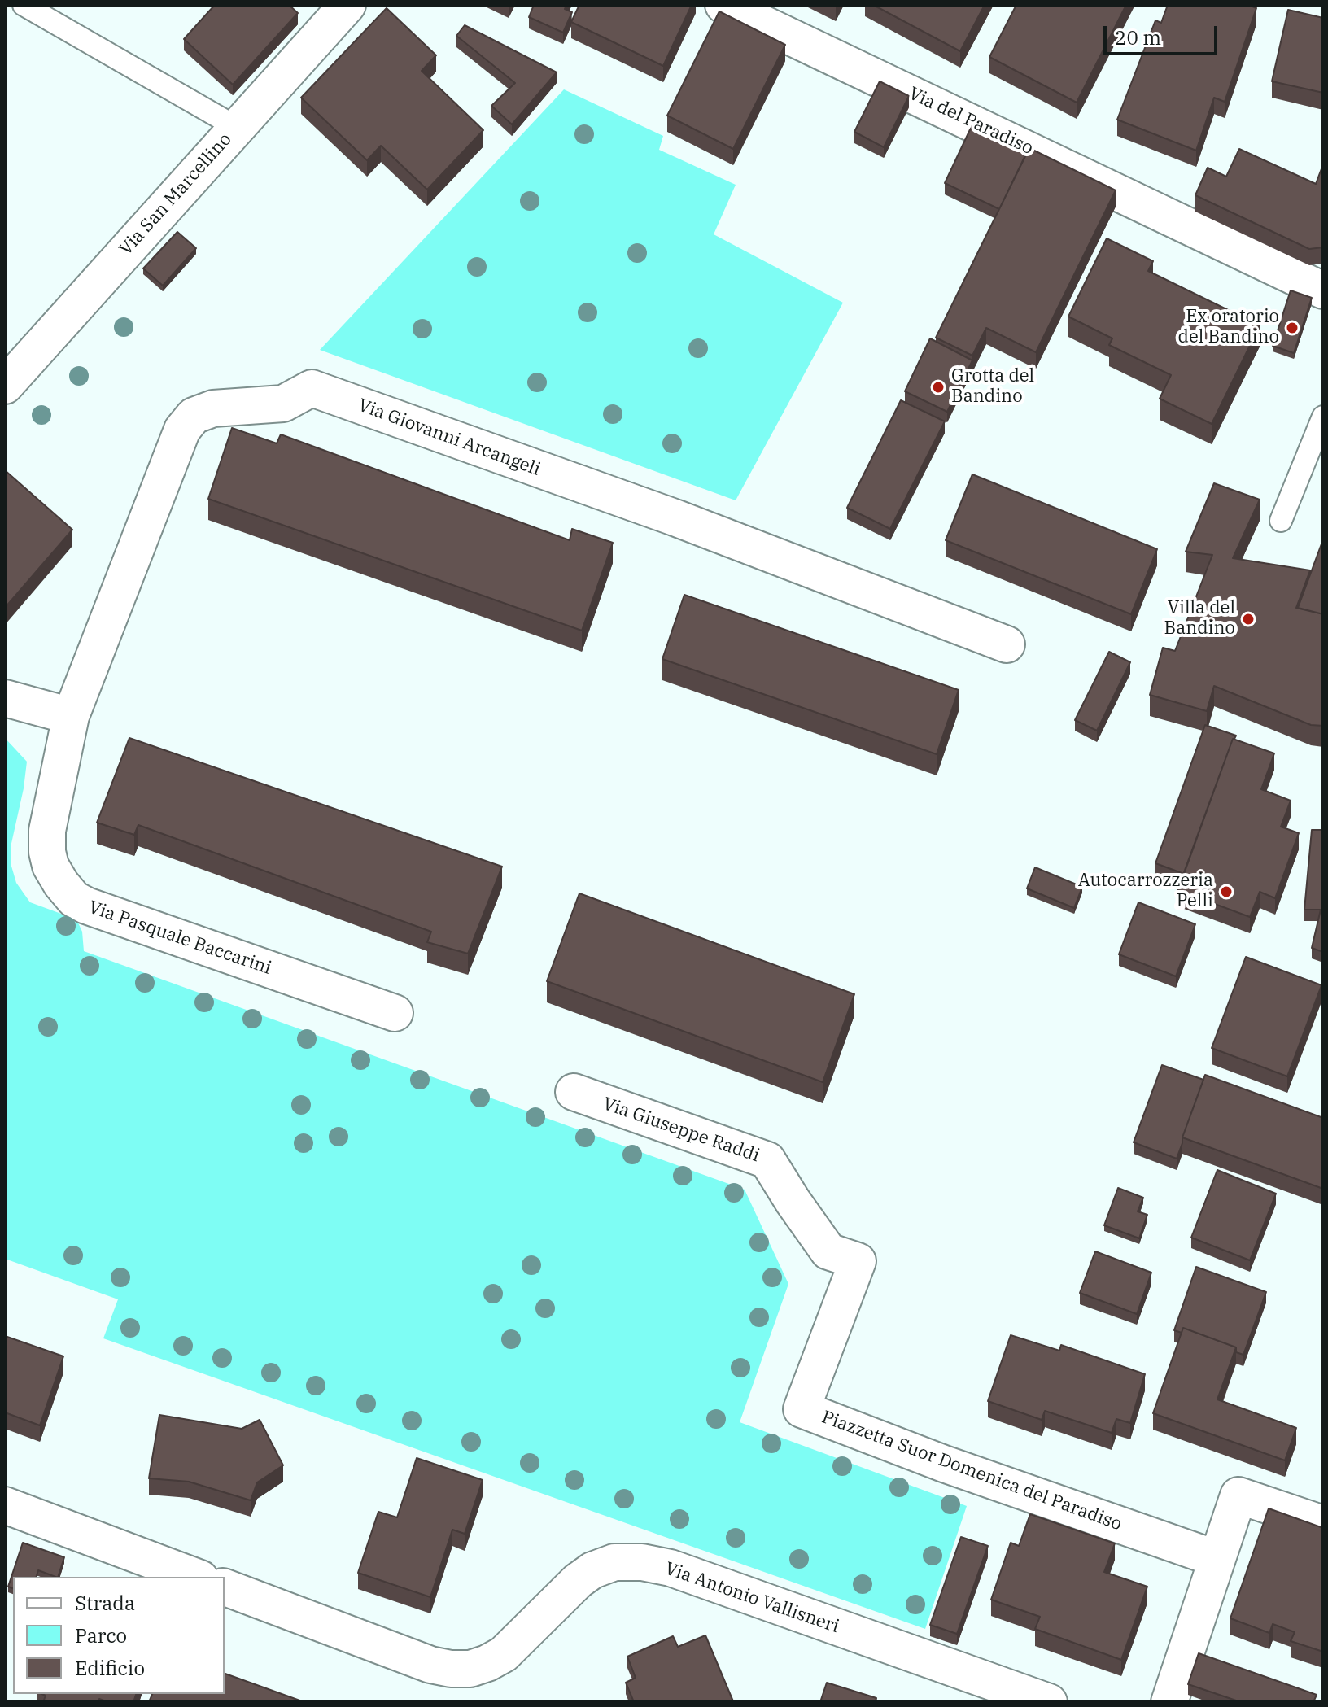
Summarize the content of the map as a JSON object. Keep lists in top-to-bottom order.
{
  "streets": {
    "street": [
      "Via del Paradiso",
      "Via San Marcellino",
      "Via Giovanni Arcangeli",
      "Via Pasquale Baccarini",
      "Via Giuseppe Raddi",
      "Piazzetta Suor Domenica del Paradiso",
      "Via Antonio Vallisneri"
    ]
  },
  "crossings": [
    ["Via Giovanni Arcangeli", "Via Pasquale Baccarini"],
    ["Via Giuseppe Raddi", "Piazzetta Suor Domenica del Paradiso"]
  ],
  "places": [
    "Ex oratorio del Bandino",
    "Grotta del Bandino",
    "Villa del Bandino",
    "Autocarrozzeria Pelli"
  ],
  "legend": ["Strada", "Parco", "Edificio"],
  "scale_bar": "20 m"
}
